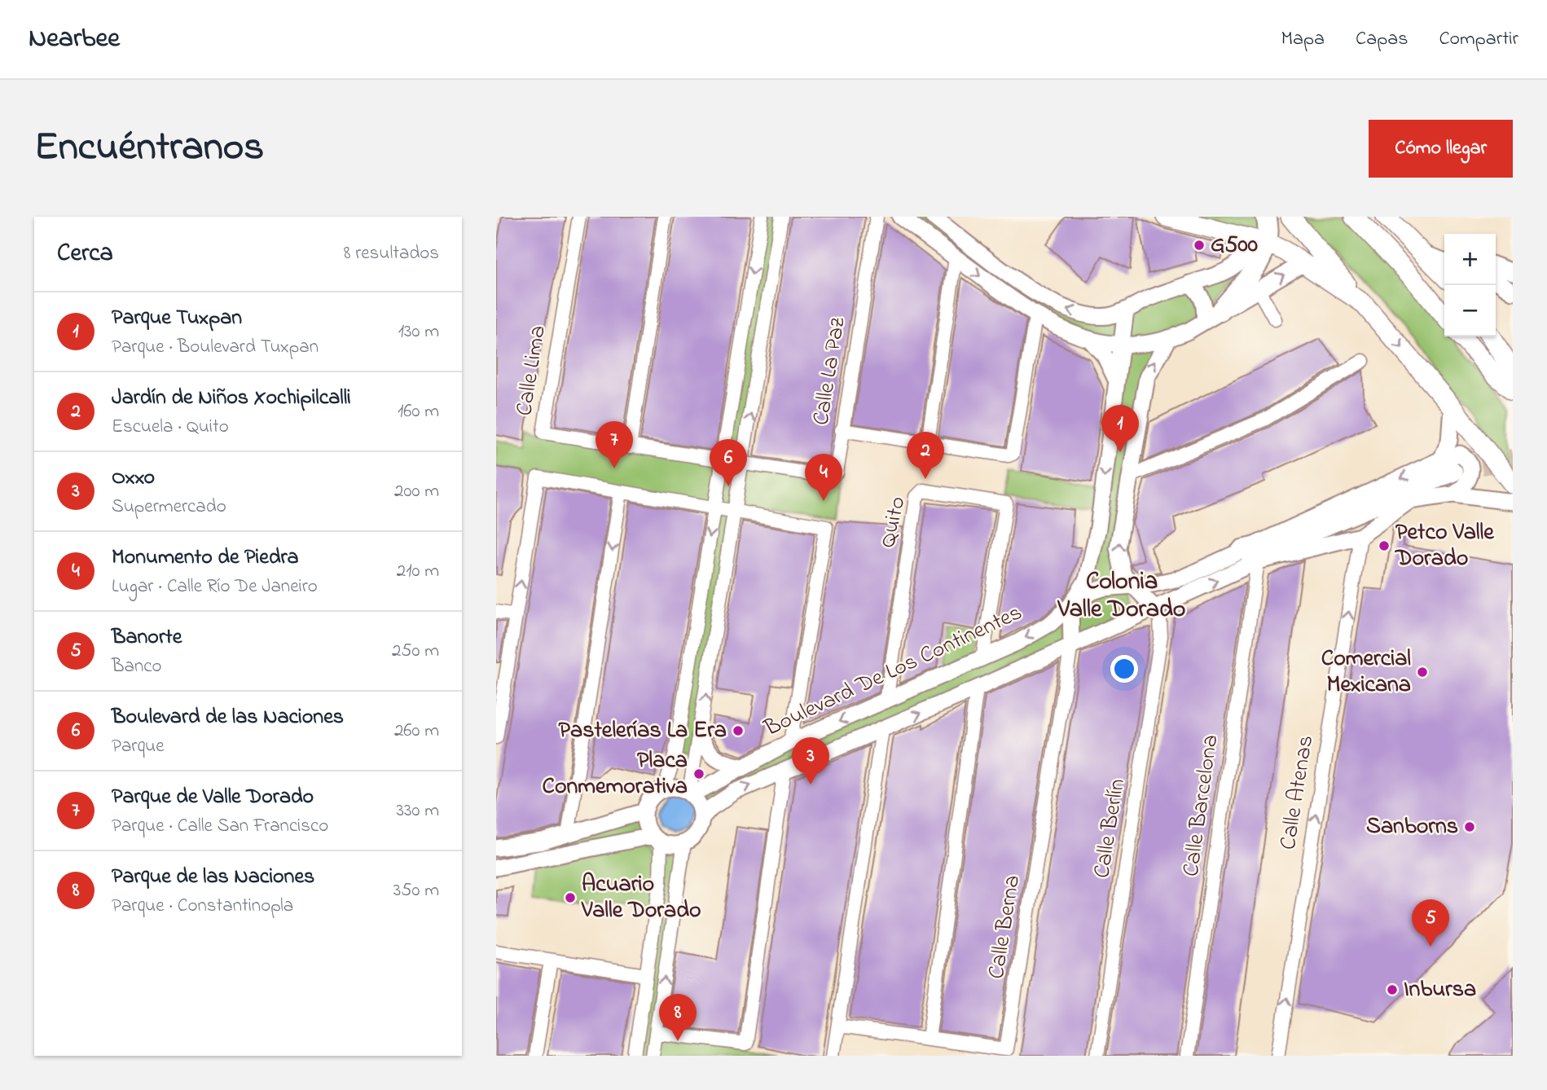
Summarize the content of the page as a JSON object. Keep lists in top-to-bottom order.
{
  "streets": {
    "street": [
      "Calle Lima",
      "Calle La Paz",
      "Quito",
      "Boulevard De Los Continentes",
      "Calle Atenas",
      "Calle Barcelona",
      "Calle Berlín",
      "Calle Berna"
    ]
  },
  "crossings": [
    ["Calle Lima", "Calle La Paz"],
    ["Quito", "Boulevard De Los Continentes"],
    ["Boulevard De Los Continentes", "Calle Atenas"],
    ["Boulevard De Los Continentes", "Calle Barcelona"],
    ["Boulevard De Los Continentes", "Calle Berlín"],
    ["Boulevard De Los Continentes", "Calle Berna"]
  ],
  "one_way": ["Calle Atenas"],
  "districts": ["Colonia Valle Dorado"],
  "places": [
    "G500",
    "Petco Valle Dorado",
    "Comercial Mexicana",
    "Pastelerías La Era",
    "Placa Conmemorativa",
    "Sanborns",
    "Acuario Valle Dorado",
    "Inbursa"
  ],
  "page": {
    "header": "Nearbee",
    "nav": ["Mapa", "Capas", "Compartir"],
    "title": "Encuéntranos",
    "buttons": "Cómo llegar",
    "heading": ["Cerca", "8 resultados"],
    "map_buttons": ["+", "−"],
    "list": [
      {
        "mark": "1",
        "name": "Parque Tuxpan",
        "note": "Parque · Boulevard Tuxpan",
        "value": "130 m"
      },
      {
        "mark": "2",
        "name": "Jardín de Niños Xochipilcalli",
        "note": "Escuela · Quito",
        "value": "160 m"
      },
      {
        "mark": "3",
        "name": "Oxxo",
        "note": "Supermercado",
        "value": "200 m"
      },
      {
        "mark": "4",
        "name": "Monumento de Piedra",
        "note": "Lugar · Calle Río De Janeiro",
        "value": "210 m"
      },
      {
        "mark": "5",
        "name": "Banorte",
        "note": "Banco",
        "value": "250 m"
      },
      {
        "mark": "6",
        "name": "Boulevard de las Naciones",
        "note": "Parque",
        "value": "260 m"
      },
      {
        "mark": "7",
        "name": "Parque de Valle Dorado",
        "note": "Parque · Calle San Francisco",
        "value": "330 m"
      },
      {
        "mark": "8",
        "name": "Parque de las Naciones",
        "note": "Parque · Constantinopla",
        "value": "350 m"
      }
    ],
    "pins": [
      "1",
      "7",
      "2",
      "6",
      "4",
      "3",
      "5",
      "8"
    ]
  }
}
